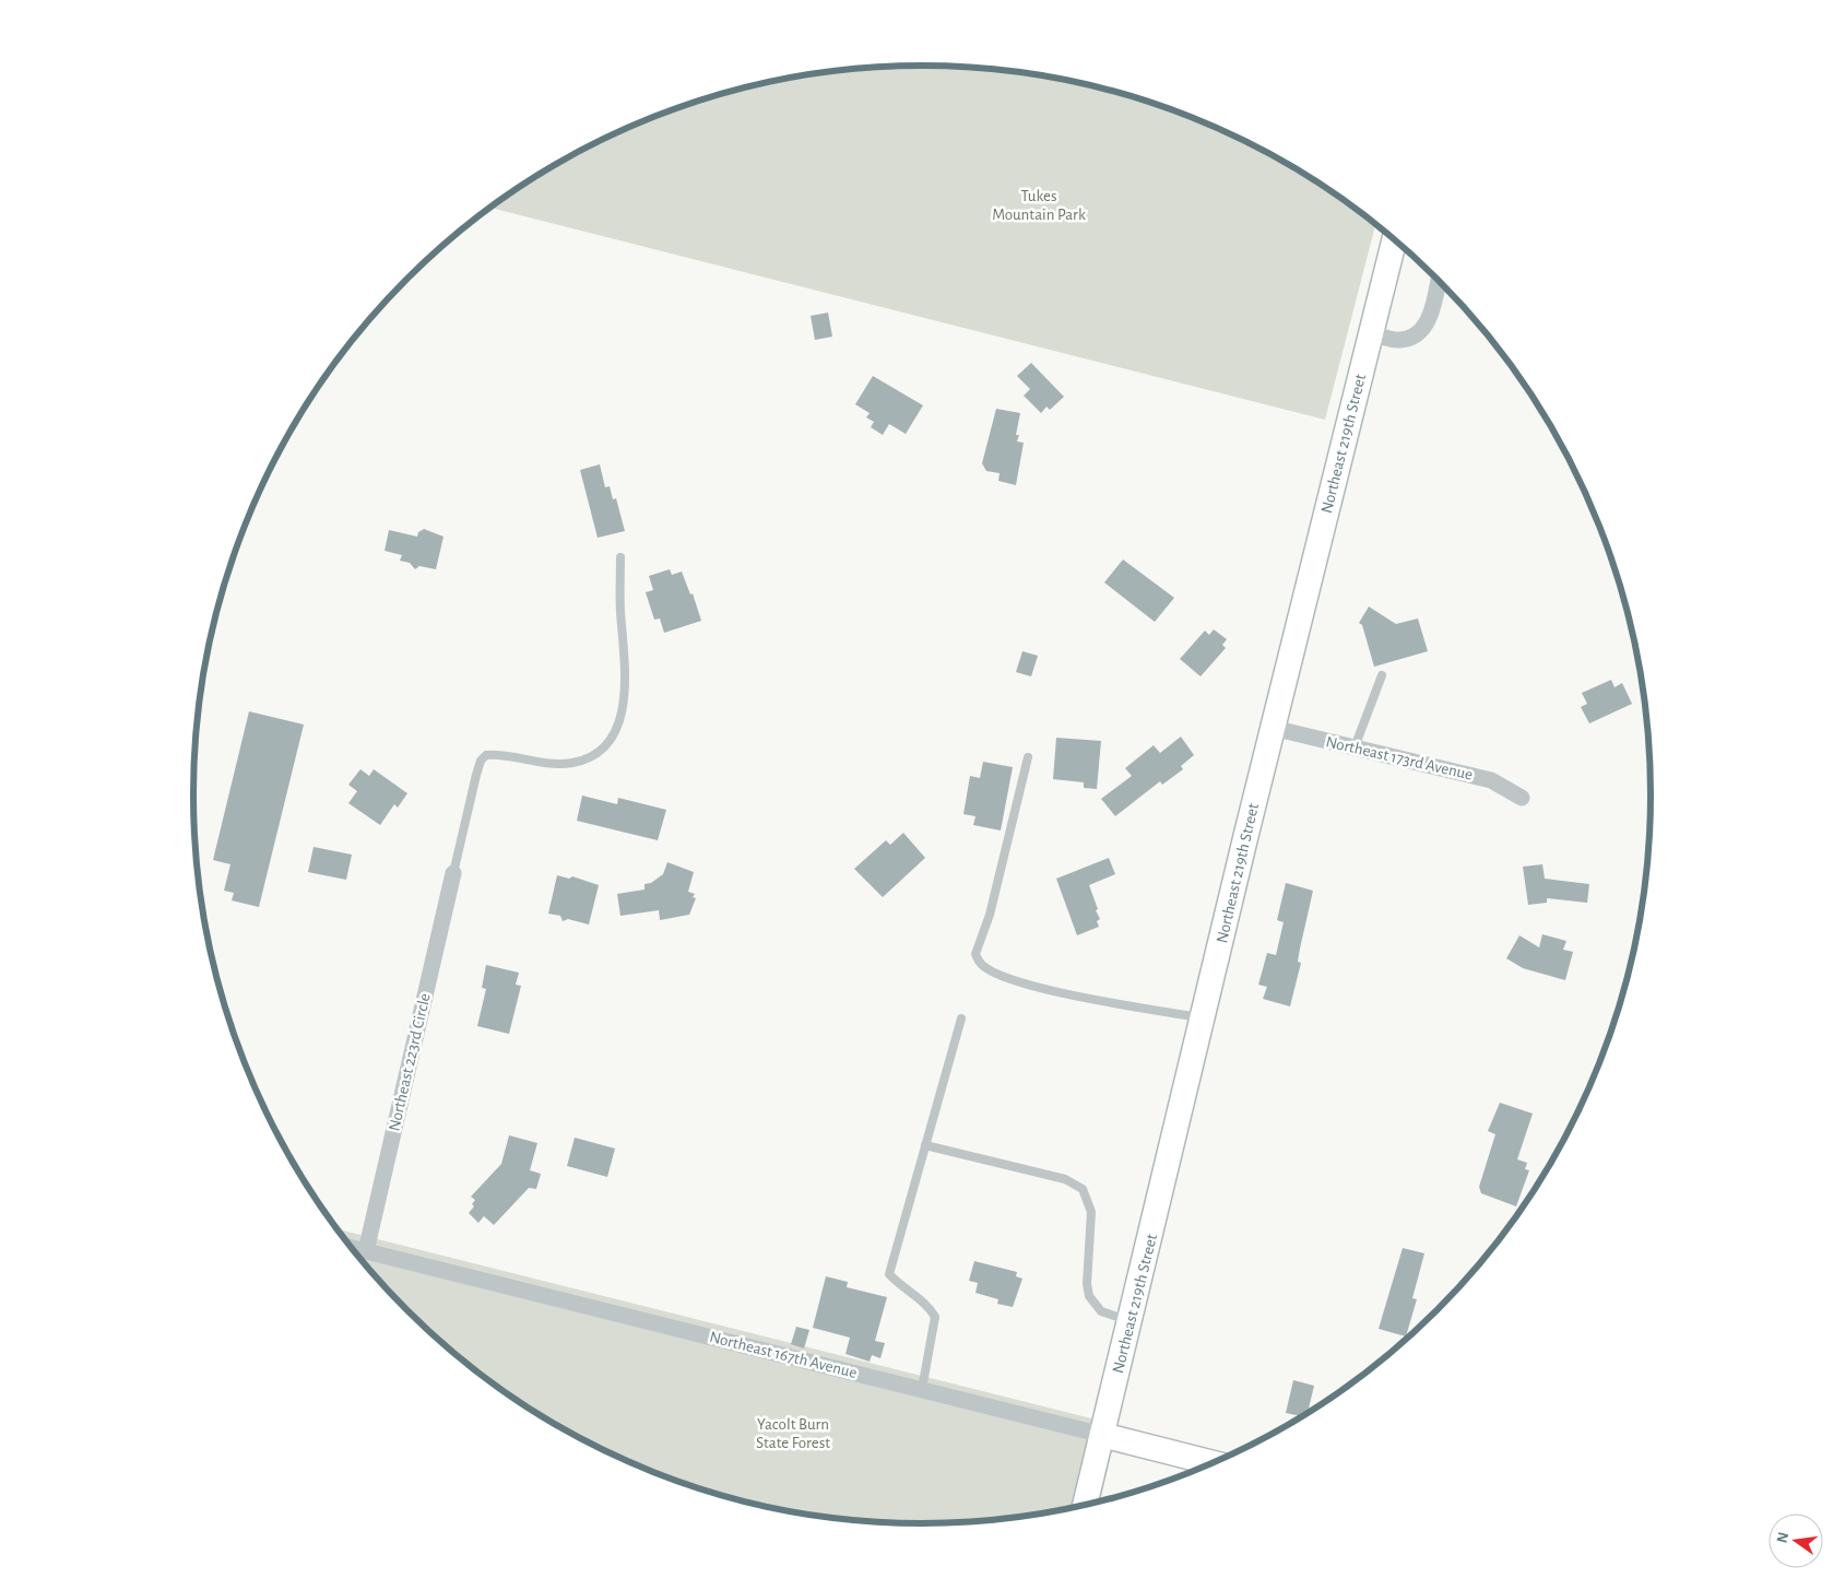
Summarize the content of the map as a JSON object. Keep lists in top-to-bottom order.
{
  "streets": {
    "street": [
      "Northeast 219th Street",
      "Northeast 173rd Avenue",
      "Northeast 223rd Circle",
      "Northeast 167th Avenue"
    ]
  },
  "crossings": [
    ["Northeast 219th Street", "Northeast 173rd Avenue"],
    ["Northeast 219th Street", "Northeast 167th Avenue"],
    ["Northeast 223rd Circle", "Northeast 167th Avenue"]
  ],
  "parks": ["Tukes Mountain Park", "Yacolt Burn State Forest"],
  "north": "left"
}
